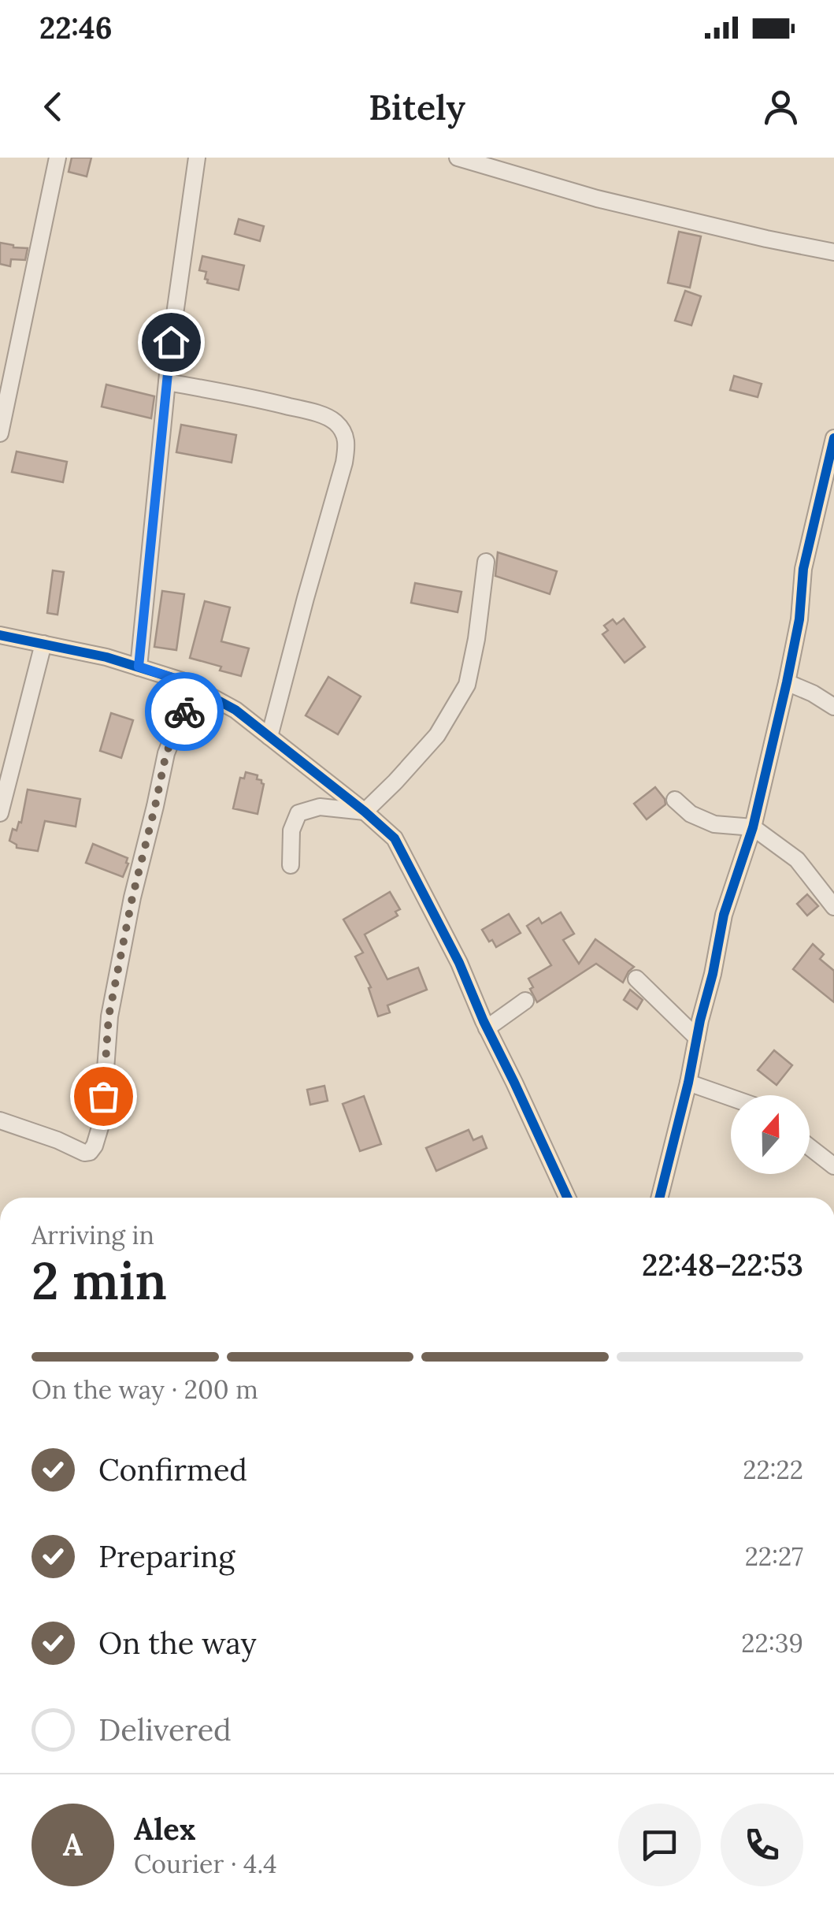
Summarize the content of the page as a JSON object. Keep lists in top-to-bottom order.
{
  "north": "top",
  "page": {
    "status": "22:46",
    "header": "Bitely",
    "heading": ["2 min", "Arriving in", "22:48–22:53"],
    "panel": ["Alex", "Courier · 4.4"],
    "bar": "On the way · 200 m",
    "list": [
      ["Confirmed", "22:22"],
      ["Preparing", "22:27"],
      ["On the way", "22:39"],
      "Delivered"
    ],
    "round": "A"
  }
}
